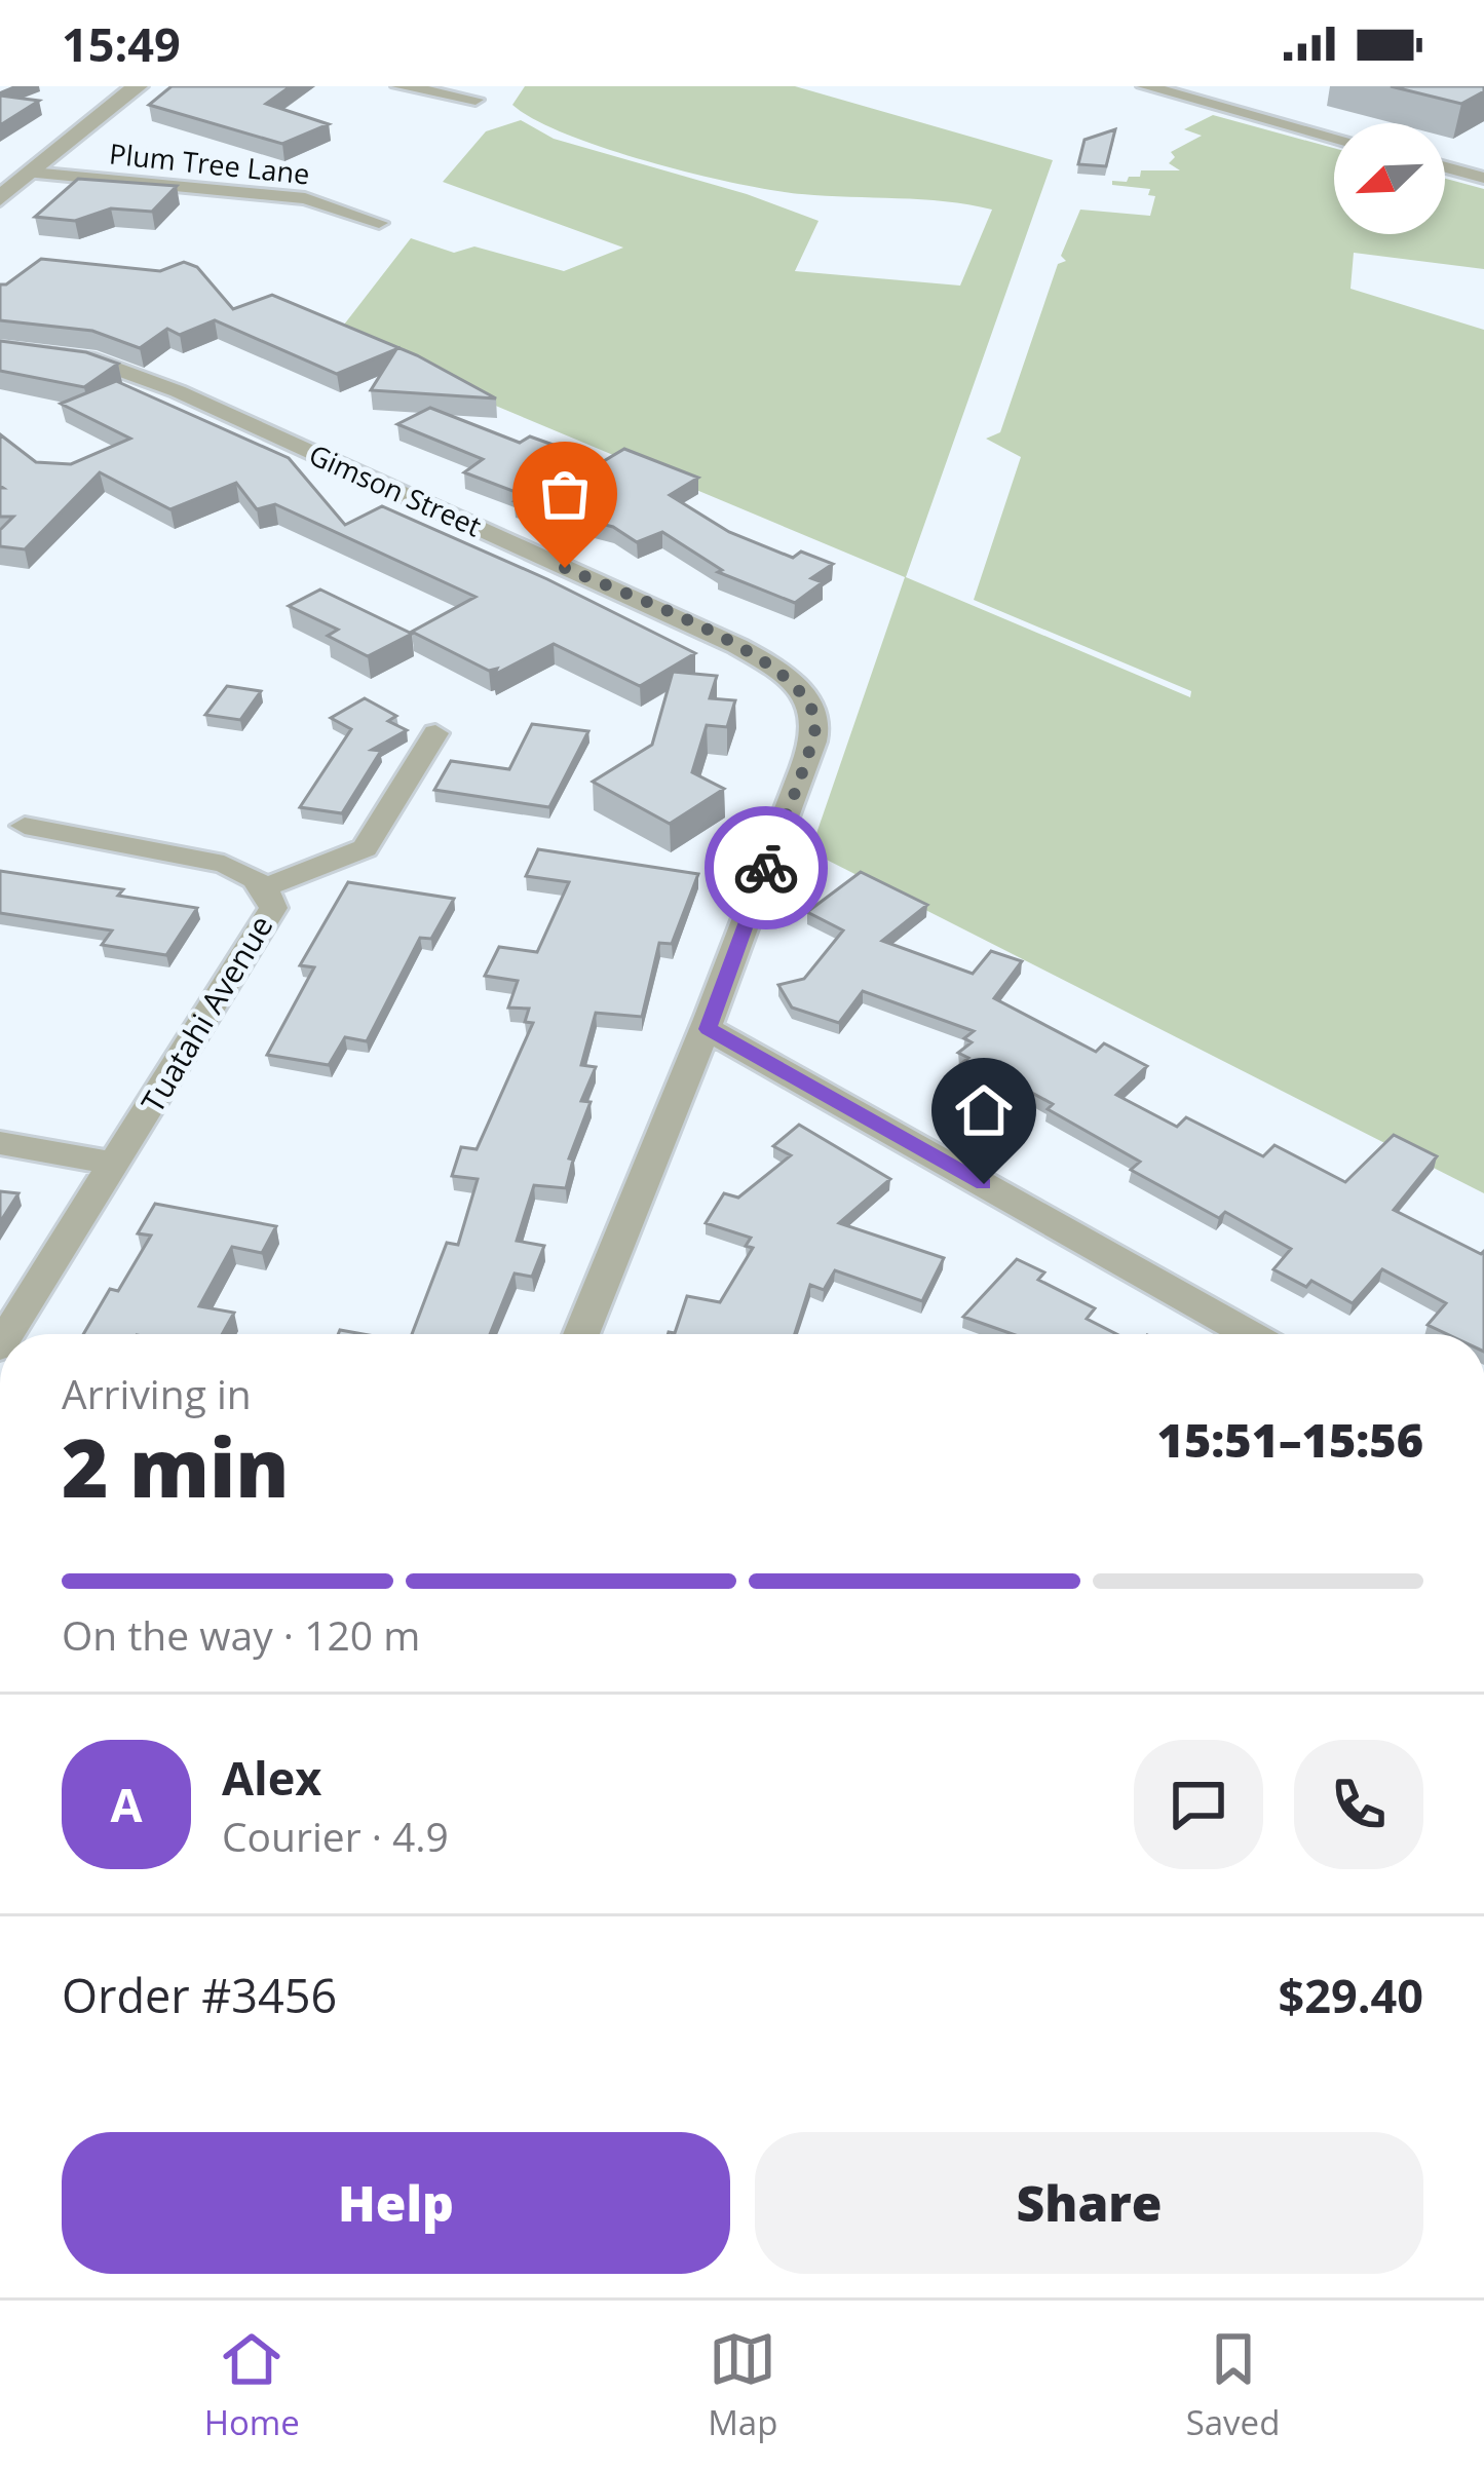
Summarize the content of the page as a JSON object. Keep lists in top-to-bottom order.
{
  "streets": {
    "street": ["Plum Tree Lane", "Gimson Street", "Tuatahi Avenue"]
  },
  "north": "bottom left",
  "page": {
    "status": "15:49",
    "heading": ["2 min", "Arriving in", "15:51–15:56"],
    "panel": [
      "Alex",
      "Courier · 4.9",
      "Order #3456",
      "$29.40"
    ],
    "bar": "On the way · 120 m",
    "round": "A",
    "buttons": ["Help", "Share"],
    "tabs": ["Home", "Map", "Saved"]
  }
}
